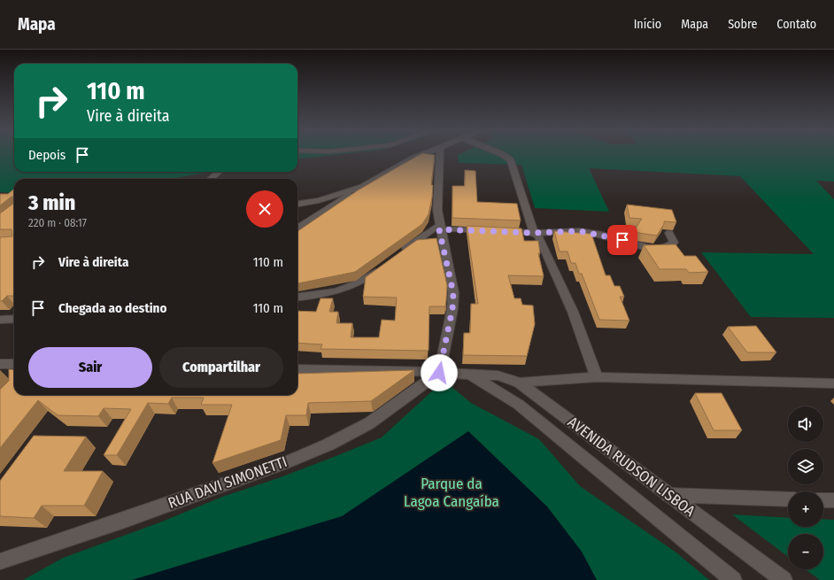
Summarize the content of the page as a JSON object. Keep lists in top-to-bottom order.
{
  "streets": {
    "street": ["AVENIDA RUDSON LISBOA", "RUA DAVI SIMONETTI"]
  },
  "crossings": [
    ["AVENIDA RUDSON LISBOA", "RUA DAVI SIMONETTI"]
  ],
  "parks": ["Parque da Lagoa Cangaíba"],
  "page": {
    "header": "Mapa",
    "nav": [
      "Início",
      "Mapa",
      "Sobre",
      "Contato"
    ],
    "turn": ["110 m", "Vire à direita"],
    "then": "Depois",
    "heading": ["3 min", "220 m · 08:17"],
    "list": [
      {
        "name": "Vire à direita",
        "value": "110 m"
      },
      {
        "name": "Chegada ao destino",
        "value": "110 m"
      }
    ],
    "buttons": ["Sair", "Compartilhar"],
    "map_buttons": ["+", "−"]
  }
}
